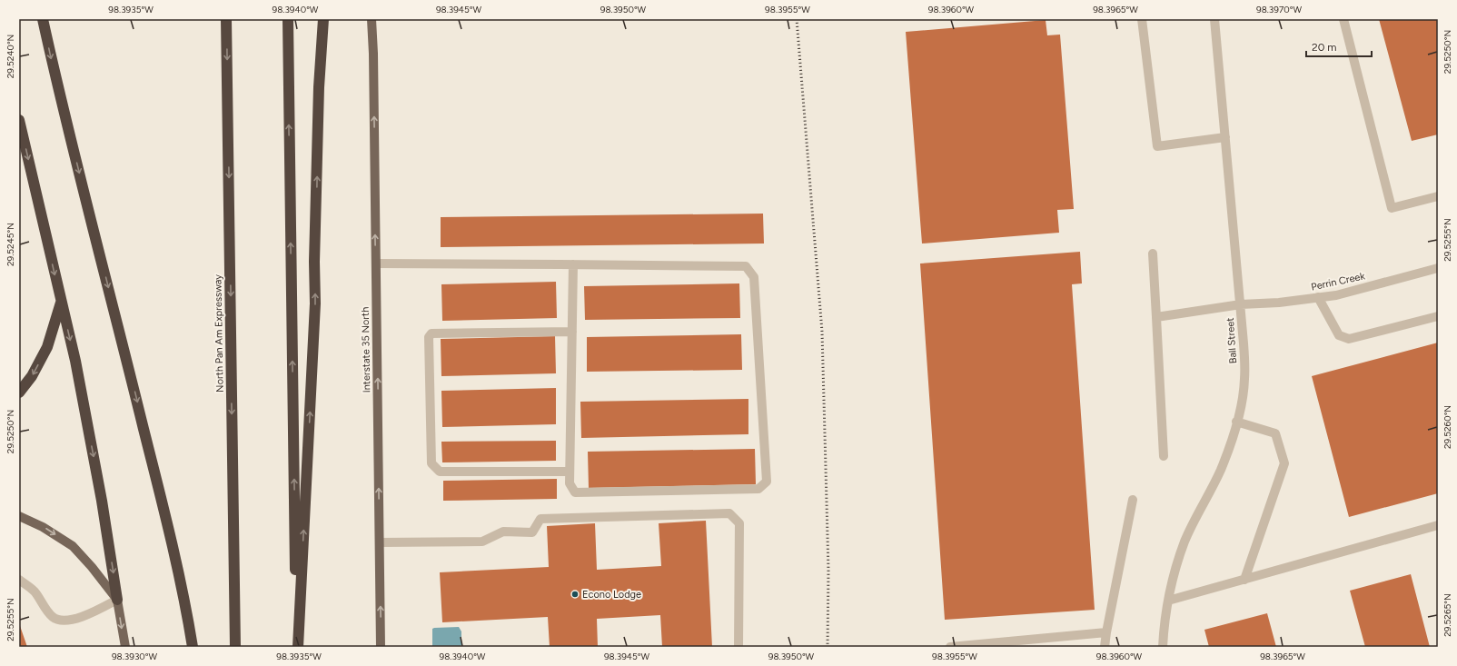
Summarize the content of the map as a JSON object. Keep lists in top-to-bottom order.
{
  "streets": {
    "highway": ["North Pan Am Expressway"],
    "main road": ["Interstate 35 North"],
    "street": ["Perrin Creek", "Ball Street"]
  },
  "crossings": [
    ["Perrin Creek", "Ball Street"]
  ],
  "one_way": ["Interstate 35 North"],
  "places": ["Econo Lodge"],
  "scale_bar": "20 m",
  "coordinates": [
    "98.3935°W",
    "98.3940°W",
    "98.3945°W",
    "98.3950°W",
    "98.3955°W",
    "98.3960°W",
    "98.3965°W",
    "98.3970°W",
    "29.5250°N",
    "29.5240°N",
    "29.5255°N",
    "29.5245°N",
    "29.5260°N",
    "29.5265°N",
    "98.3930°W"
  ]
}
